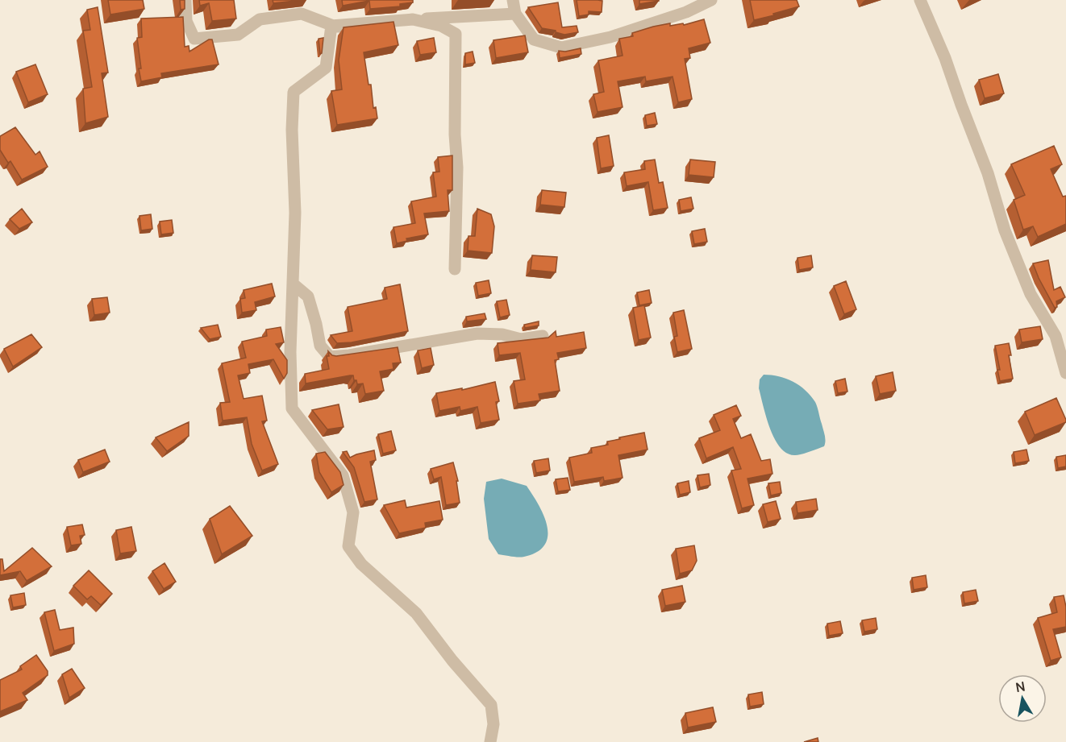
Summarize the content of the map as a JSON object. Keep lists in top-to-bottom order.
{
  "north": "top"
}
